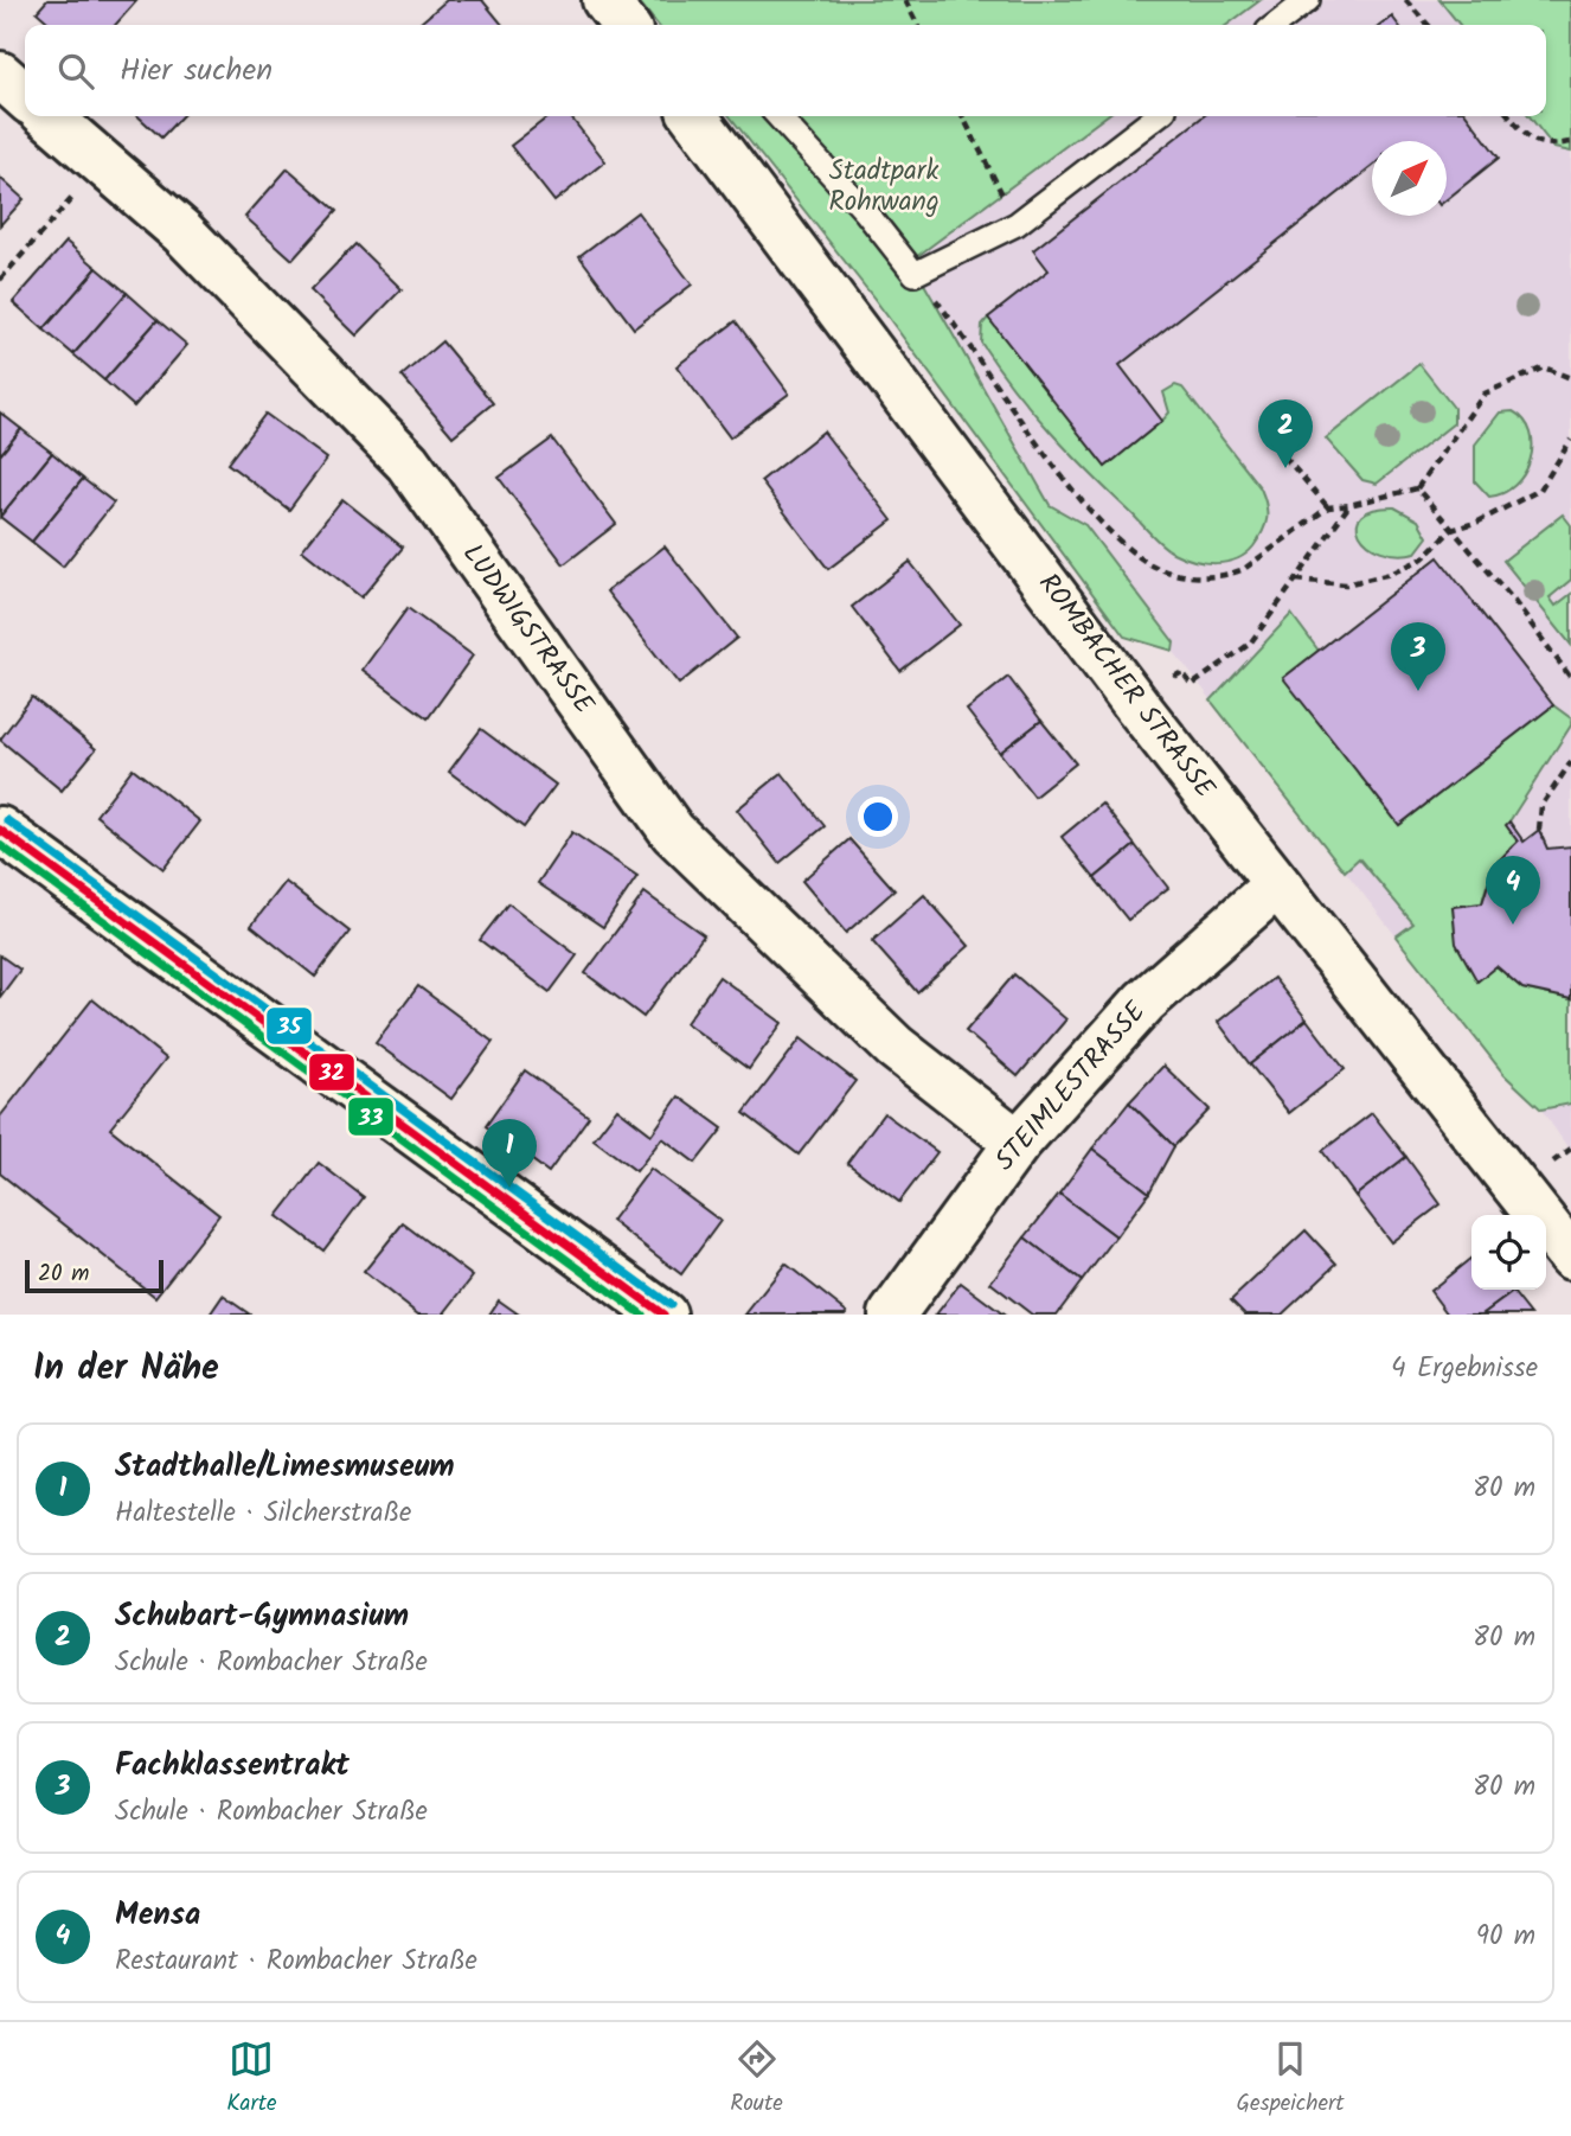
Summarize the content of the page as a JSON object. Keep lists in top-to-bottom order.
{
  "streets": {
    "street": ["LUDWIGSTRASSE", "ROMBACHER STRASSE", "STEIMLESTRASSE"]
  },
  "crossings": [
    ["LUDWIGSTRASSE", "STEIMLESTRASSE"],
    ["ROMBACHER STRASSE", "STEIMLESTRASSE"]
  ],
  "parks": ["Stadtpark Rohrwang"],
  "lines": ["transit line 35", "transit line 32", "transit line 33"],
  "scale_bar": "20 m",
  "north": "top right",
  "page": {
    "search": "Hier suchen",
    "pins": [
      "2",
      "3",
      "4",
      "1"
    ],
    "scale": "20 m",
    "heading": ["In der Nähe", "4 Ergebnisse"],
    "list": [
      {
        "mark": "1",
        "name": "Stadthalle/Limesmuseum",
        "note": "Haltestelle · Silcherstraße",
        "value": "80 m"
      },
      {
        "mark": "2",
        "name": "Schubart-Gymnasium",
        "note": "Schule · Rombacher Straße",
        "value": "80 m"
      },
      {
        "mark": "3",
        "name": "Fachklassentrakt",
        "note": "Schule · Rombacher Straße",
        "value": "80 m"
      },
      {
        "mark": "4",
        "name": "Mensa",
        "note": "Restaurant · Rombacher Straße",
        "value": "90 m"
      }
    ],
    "nav": ["Karte", "Route", "Gespeichert"]
  }
}
